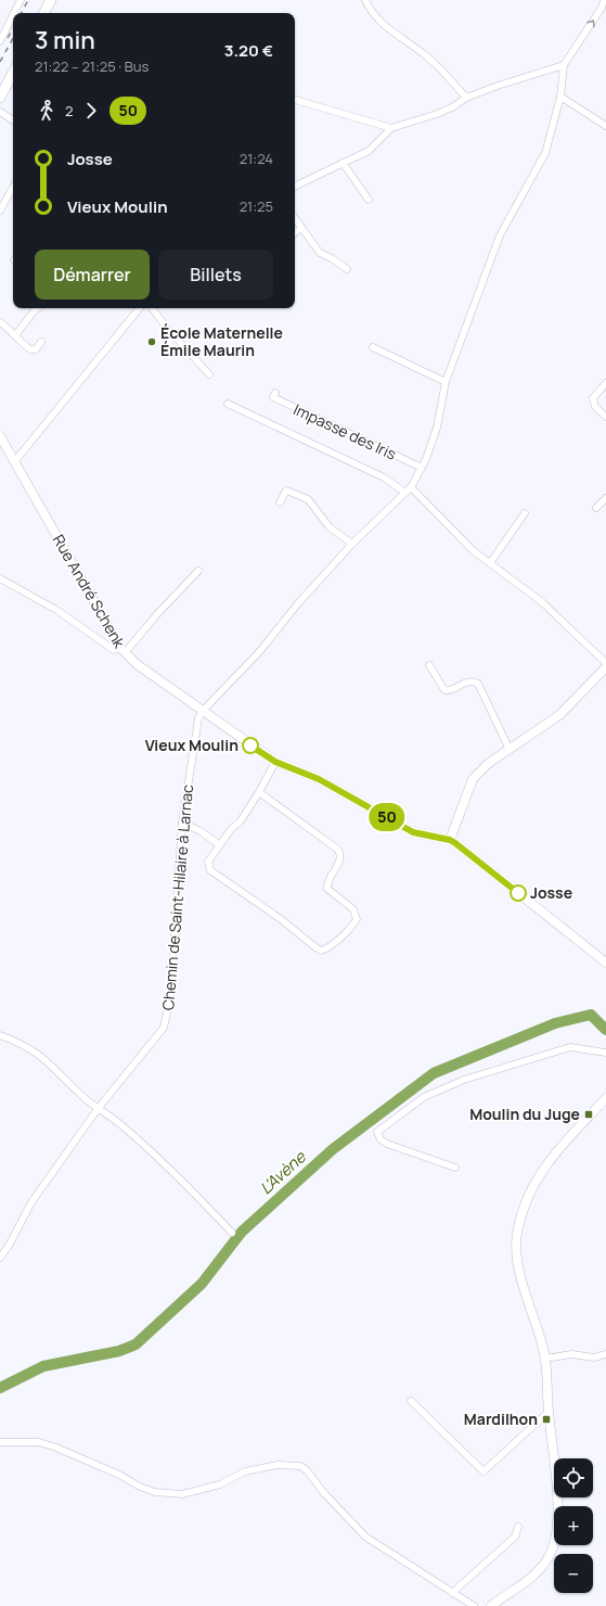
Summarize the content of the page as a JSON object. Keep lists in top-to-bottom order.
{
  "streets": {
    "street": ["Impasse des Iris", "Rue André Schenk", "Chemin de Saint-Hilaire à Larnac"]
  },
  "crossings": [
    ["Impasse des Iris", "Chemin de Saint-Hilaire à Larnac"],
    ["Rue André Schenk", "Chemin de Saint-Hilaire à Larnac"]
  ],
  "water": ["L'Avène"],
  "places": {
    "other": ["École Maternelle Émile Maurin", "Vieux Moulin", "Josse"],
    "transit": ["Moulin du Juge", "Mardilhon"]
  },
  "lines": ["bus line 50"],
  "page": {
    "on_map": "50",
    "heading": ["3 min", "21:22 – 21:25 · Bus", "3.20 €"],
    "legs": ["2", "50"],
    "list": [
      {
        "name": "Josse",
        "value": "21:24"
      },
      {
        "name": "Vieux Moulin",
        "value": "21:25"
      }
    ],
    "buttons": ["Démarrer", "Billets"],
    "map_buttons": ["+", "−"]
  }
}
